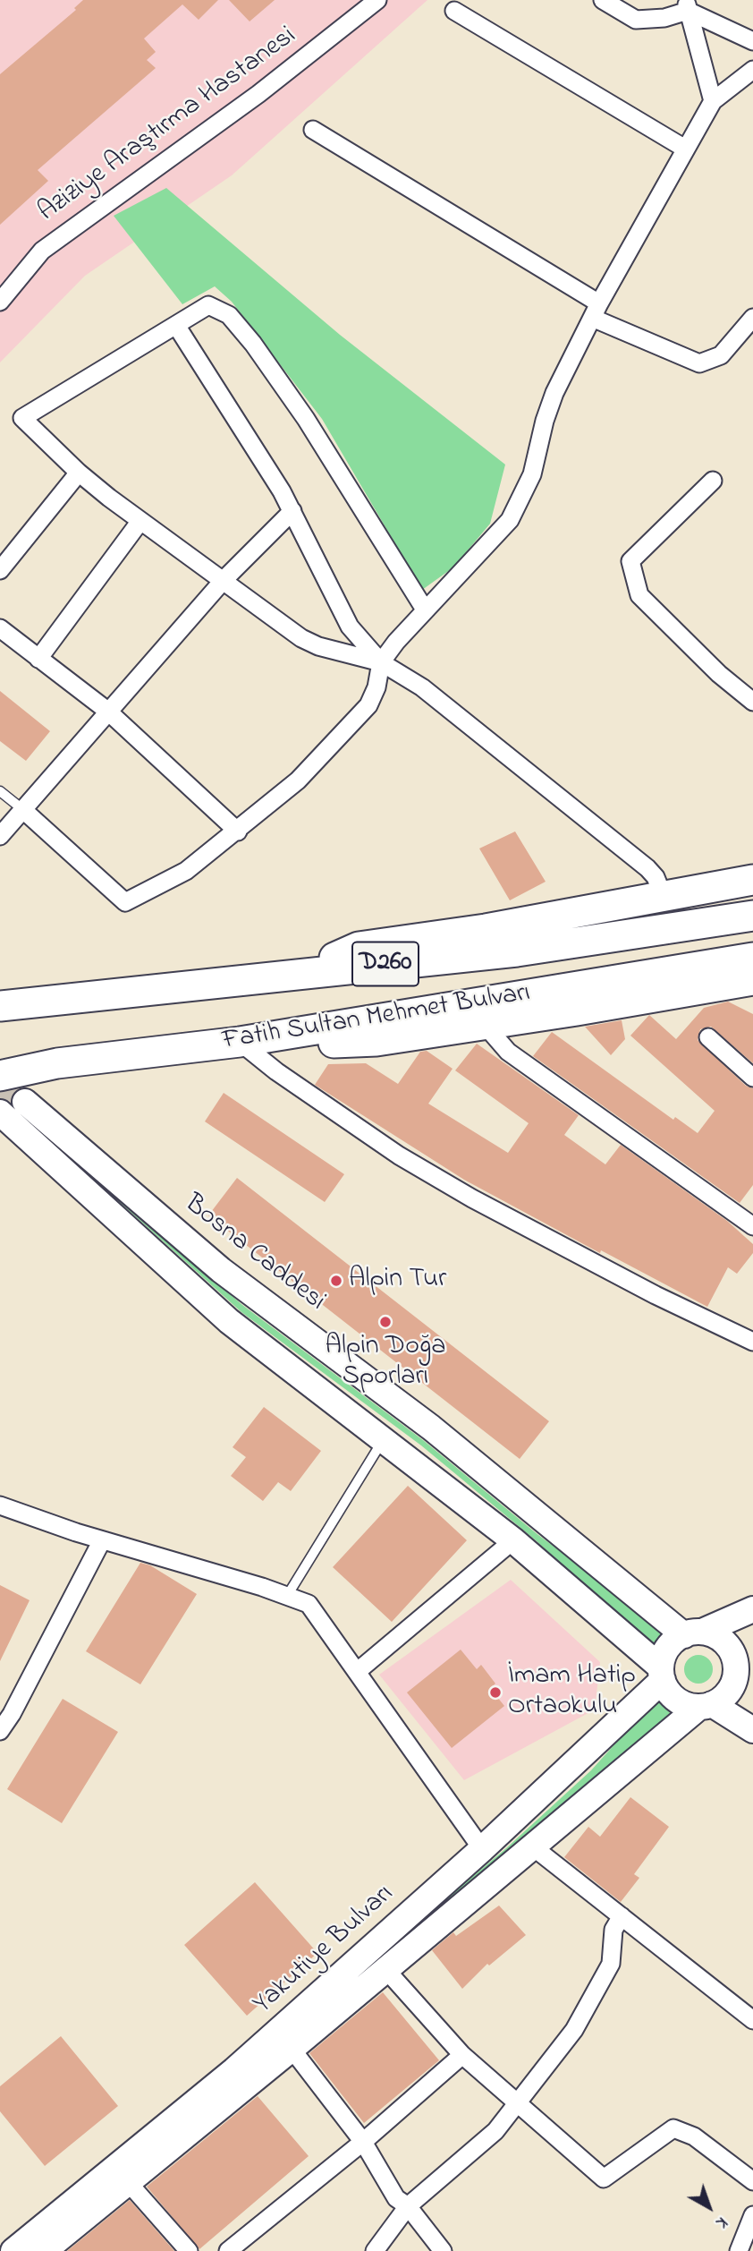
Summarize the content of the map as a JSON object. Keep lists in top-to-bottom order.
{
  "streets": {
    "highway": ["D260", "Fatih Sultan Mehmet Bulvarı"],
    "main road": ["Bosna Caddesi", "Yakutiye Bulvarı"],
    "street": ["Aziziye Araştırma Hastanesi"]
  },
  "crossings": [
    ["Bosna Caddesi", "Yakutiye Bulvarı"]
  ],
  "places": ["Alpin Tur", "Alpin Doğa Sporları", "İmam Hatip Ortaokulu"],
  "north": "bottom right"
}
